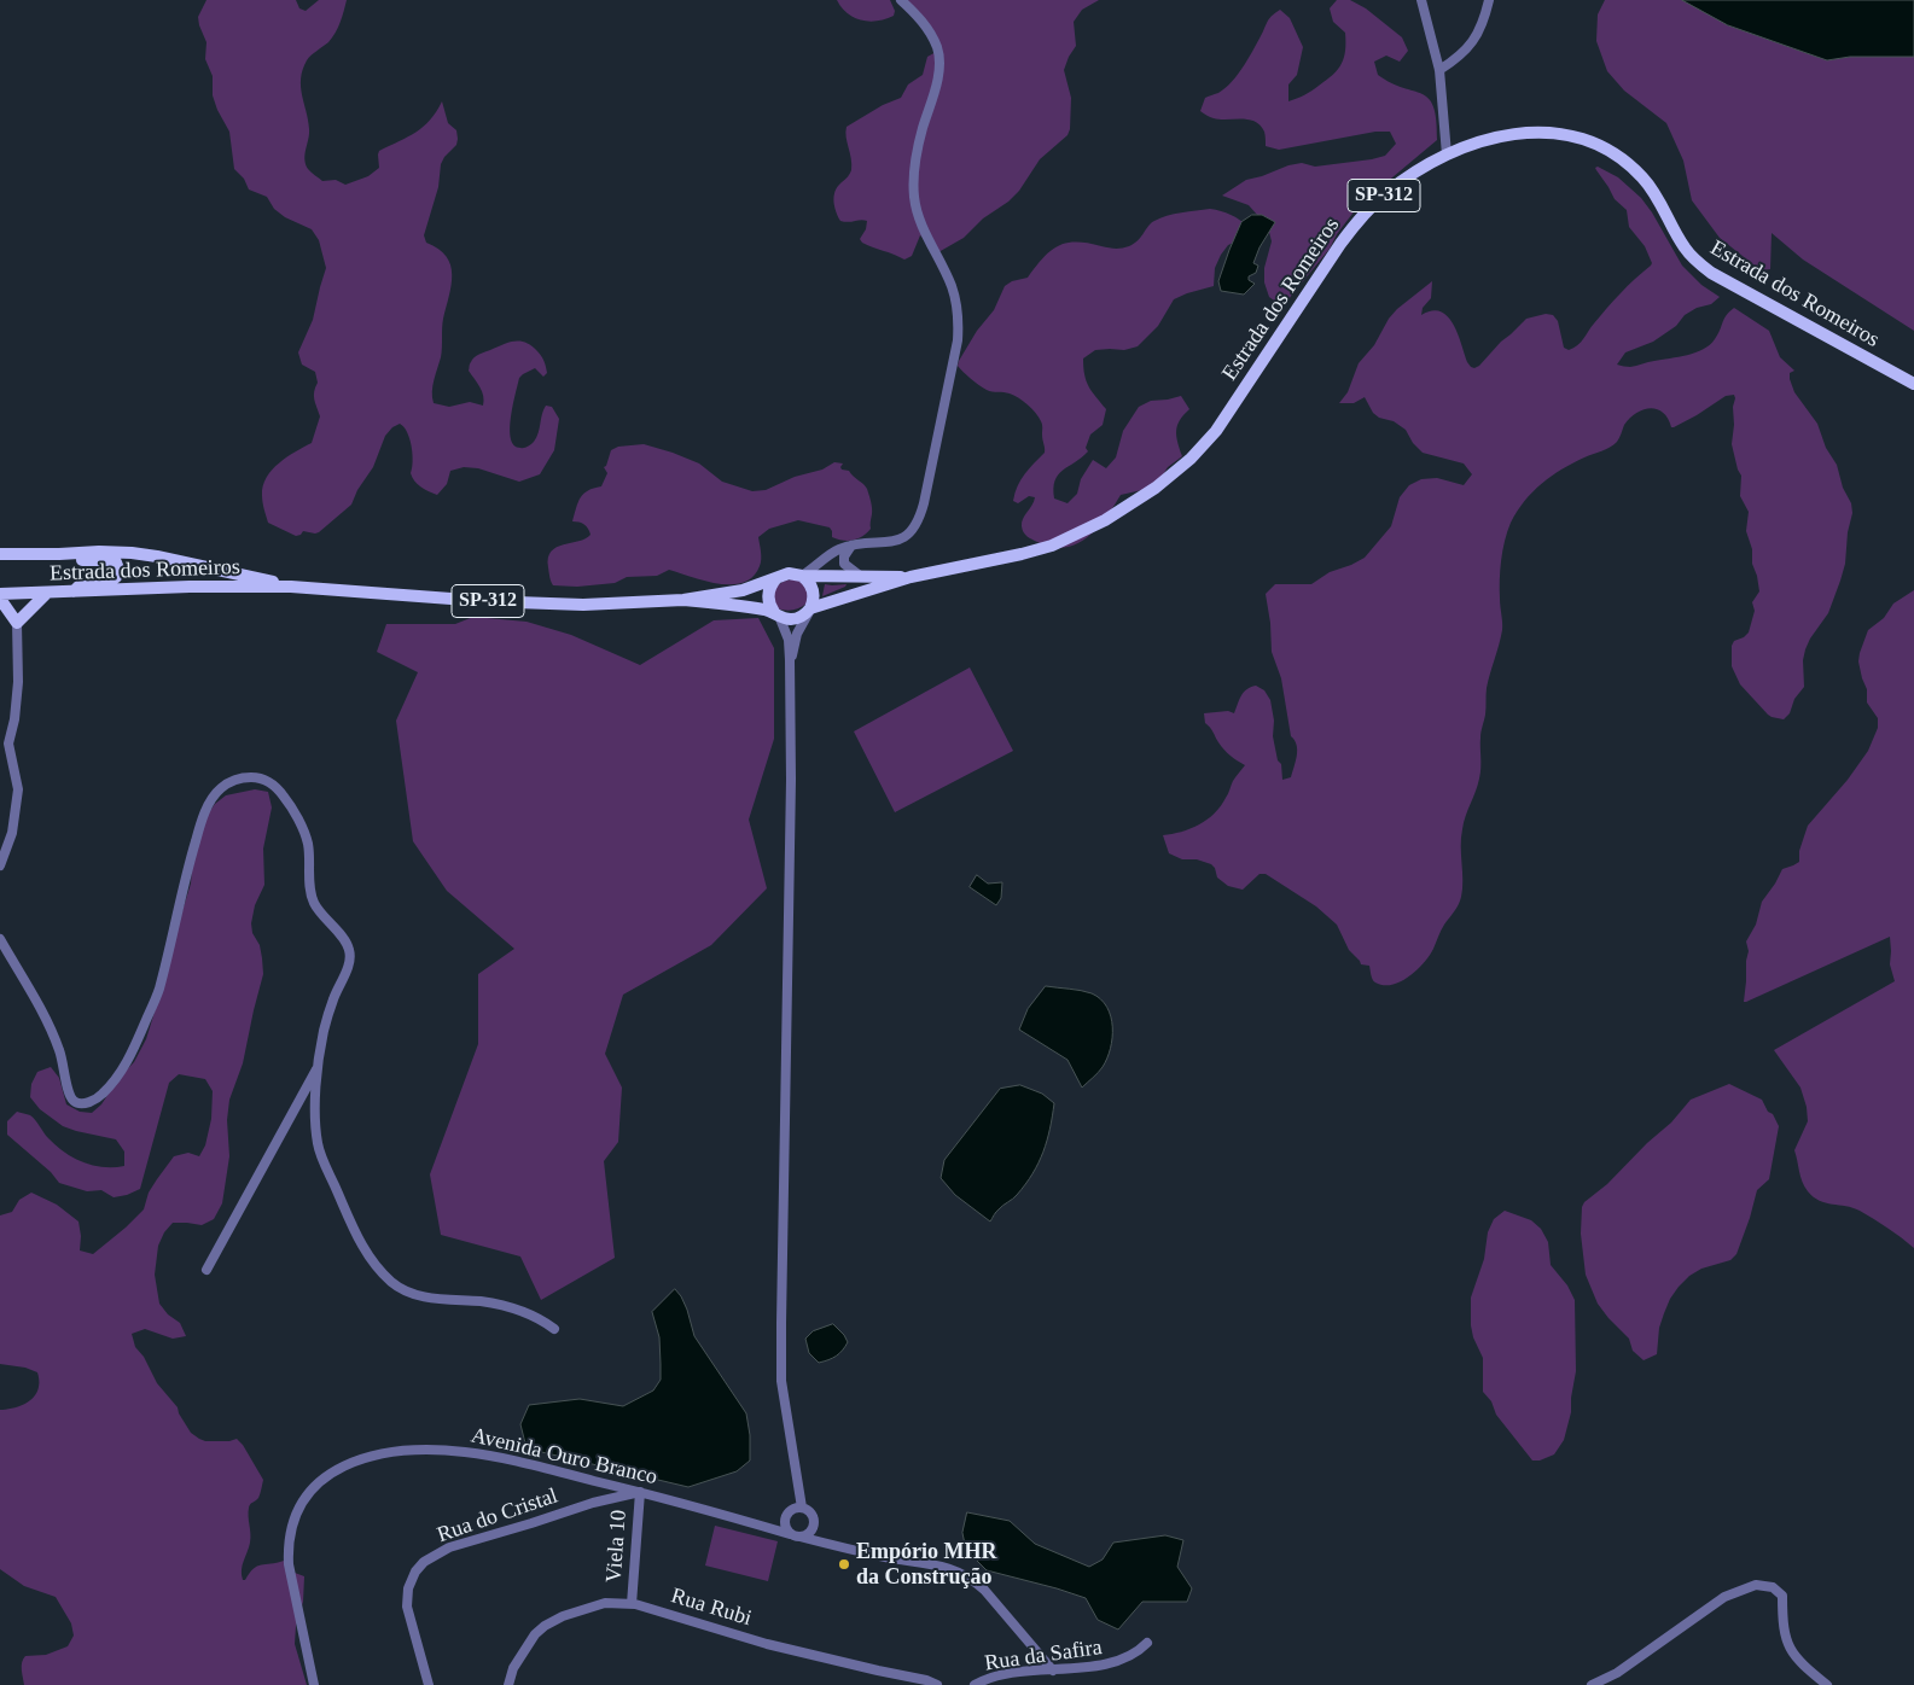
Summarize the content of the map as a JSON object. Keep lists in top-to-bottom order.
{
  "streets": {
    "main road": ["SP-312", "Estrada dos Romeiros"],
    "street": [
      "Avenida Ouro Branco",
      "Rua do Cristal",
      "Viela 10",
      "Rua Rubi",
      "Rua da Safira"
    ]
  },
  "crossings": [
    ["Avenida Ouro Branco", "Rua do Cristal"],
    ["Avenida Ouro Branco", "Viela 10"],
    ["Avenida Ouro Branco", "Rua da Safira"],
    ["Rua do Cristal", "Viela 10"],
    ["Viela 10", "Rua Rubi"]
  ],
  "places": ["Empório MHR da Construção"]
}
